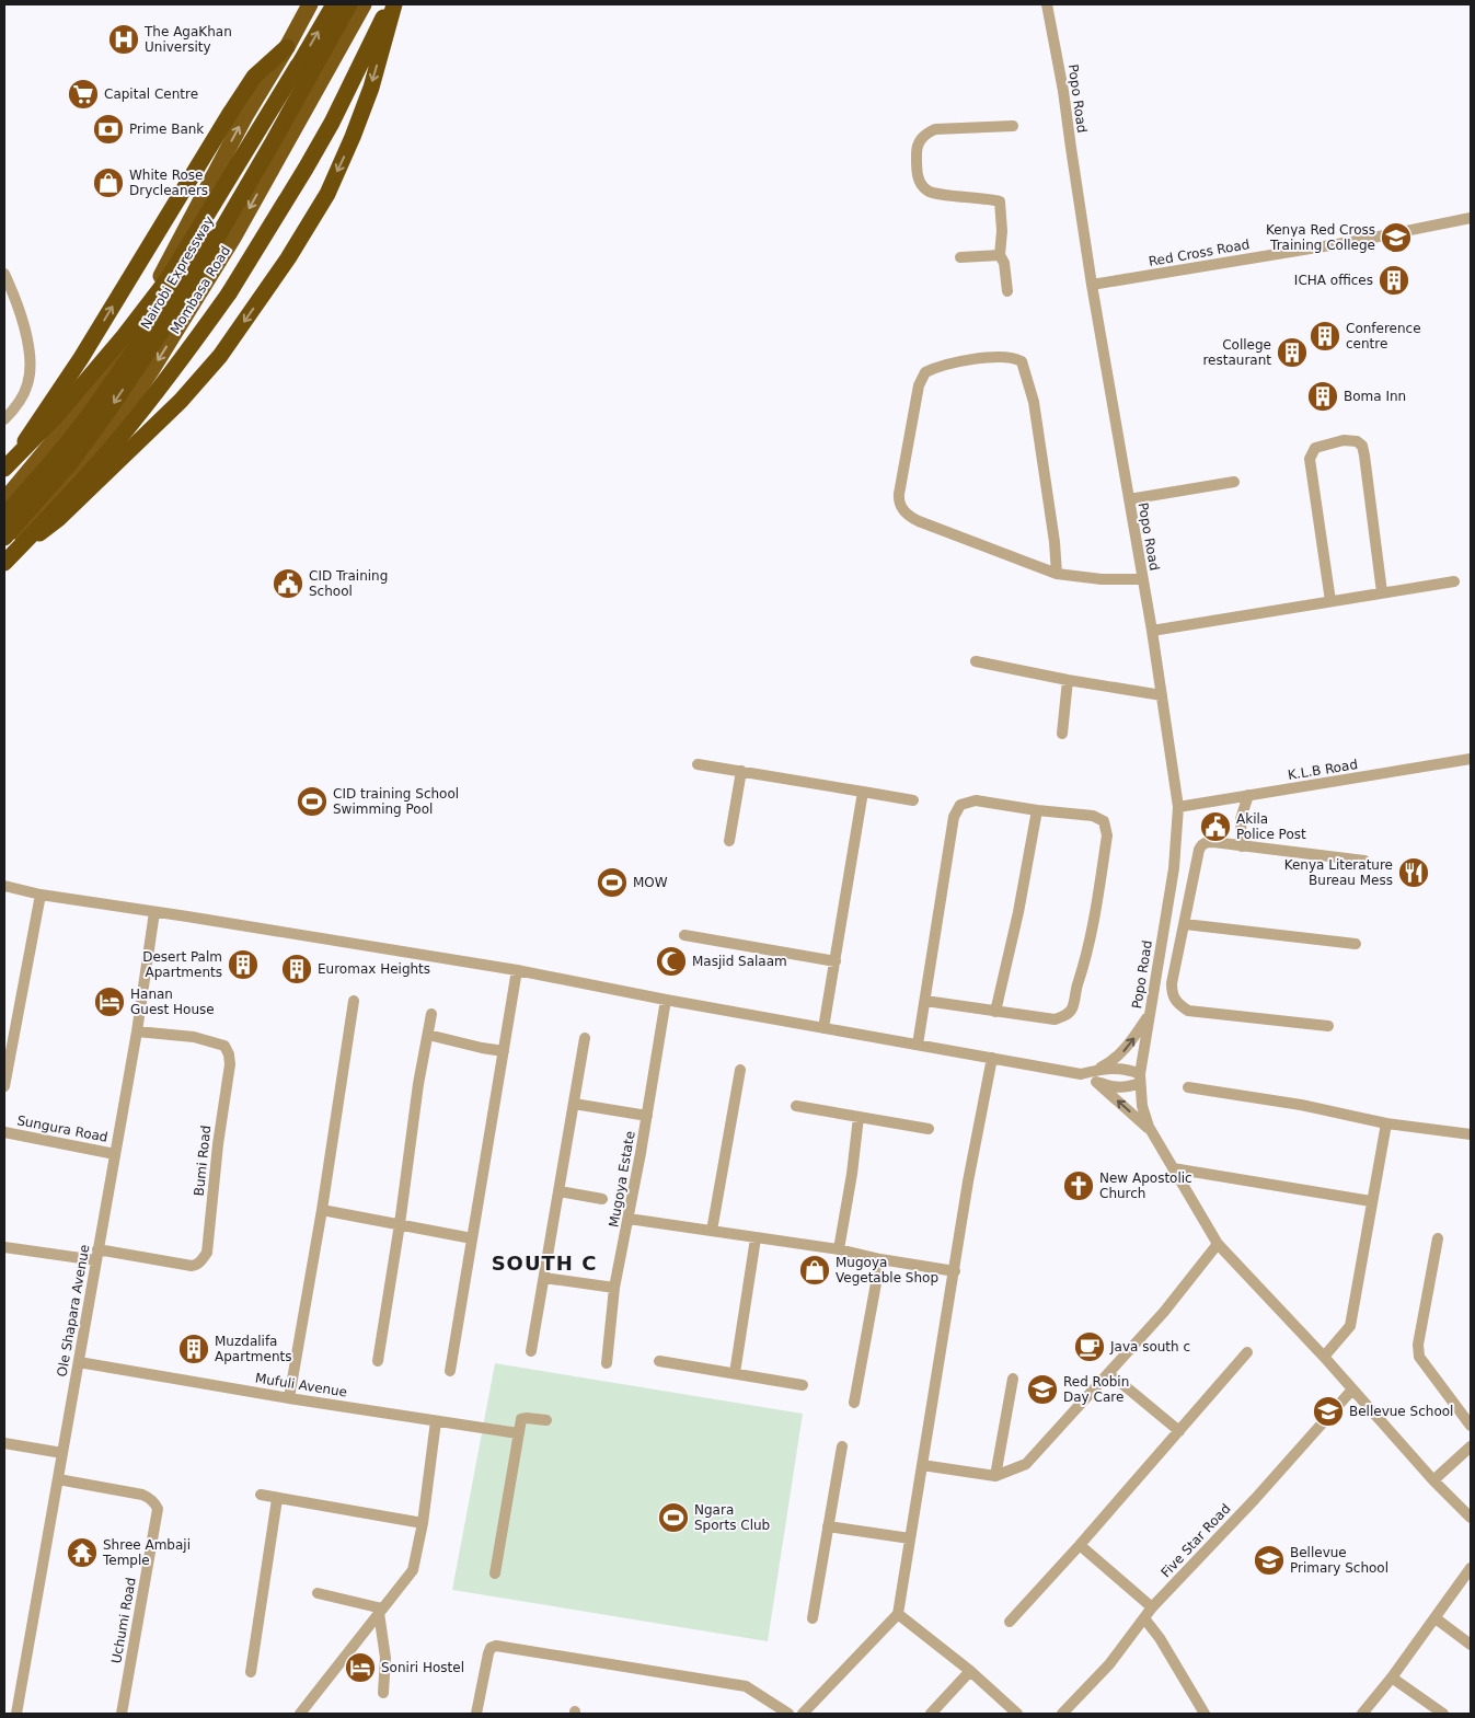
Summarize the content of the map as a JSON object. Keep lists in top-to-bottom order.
{
  "streets": {
    "highway": ["Nairobi Expressway", "Mombasa Road"],
    "street": [
      "Popo Road",
      "Red Cross Road",
      "K.L.B Road",
      "Sungura Road",
      "Bumi Road",
      "Mugoya Estate",
      "Ole Shapara Avenue",
      "Mufuli Avenue",
      "Five Star Road",
      "Uchumi Road"
    ]
  },
  "crossings": [
    ["Popo Road", "Red Cross Road"],
    ["Popo Road", "K.L.B Road"],
    ["Sungura Road", "Ole Shapara Avenue"],
    ["Bumi Road", "Ole Shapara Avenue"],
    ["Ole Shapara Avenue", "Mufuli Avenue"],
    ["Ole Shapara Avenue", "Uchumi Road"]
  ],
  "districts": ["SOUTH C"],
  "places": {
    "hospital": ["The AgaKhan University"],
    "supermarket": ["Capital Centre"],
    "bank": ["Prime Bank"],
    "shop": ["White Rose Drycleaners", "Mugoya Vegetable Shop"],
    "school or university": [
      "Kenya Red Cross Training College",
      "Red Robin Day Care",
      "Bellevue School",
      "Bellevue Primary School"
    ],
    "building": [
      "ICHA offices",
      "Conference centre",
      "College restaurant",
      "Boma Inn",
      "Desert Palm Apartments",
      "Euromax Heights",
      "Muzdalifa Apartments"
    ],
    "public building": ["CID Training School", "Akila Police Post"],
    "sports": ["CID training School Swimming Pool", "MOW", "Ngara Sports Club"],
    "restaurant": ["Kenya Literature Bureau Mess"],
    "mosque": ["Masjid Salaam"],
    "hotel": ["Hanan Guest House", "Soniri Hostel"],
    "church": ["New Apostolic Church"],
    "cafe": ["Java south c"],
    "temple": ["Shree Ambaji Temple"]
  }
}
